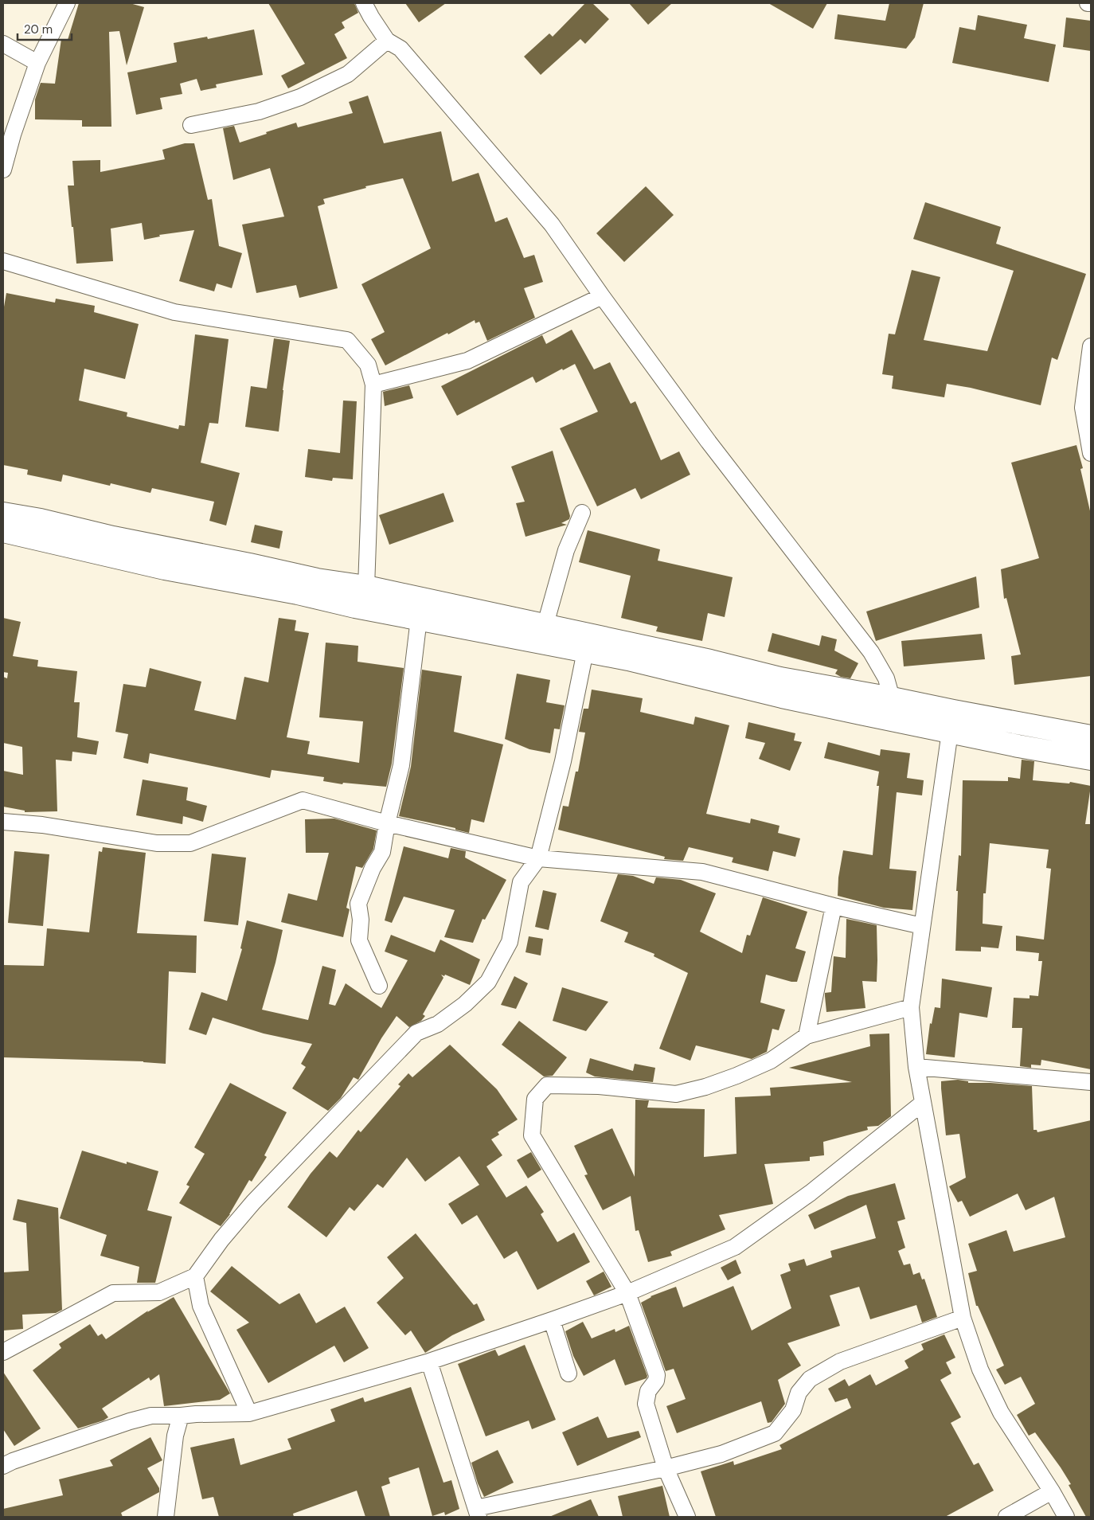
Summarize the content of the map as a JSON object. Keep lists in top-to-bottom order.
{
  "scale_bar": "20 m"
}
